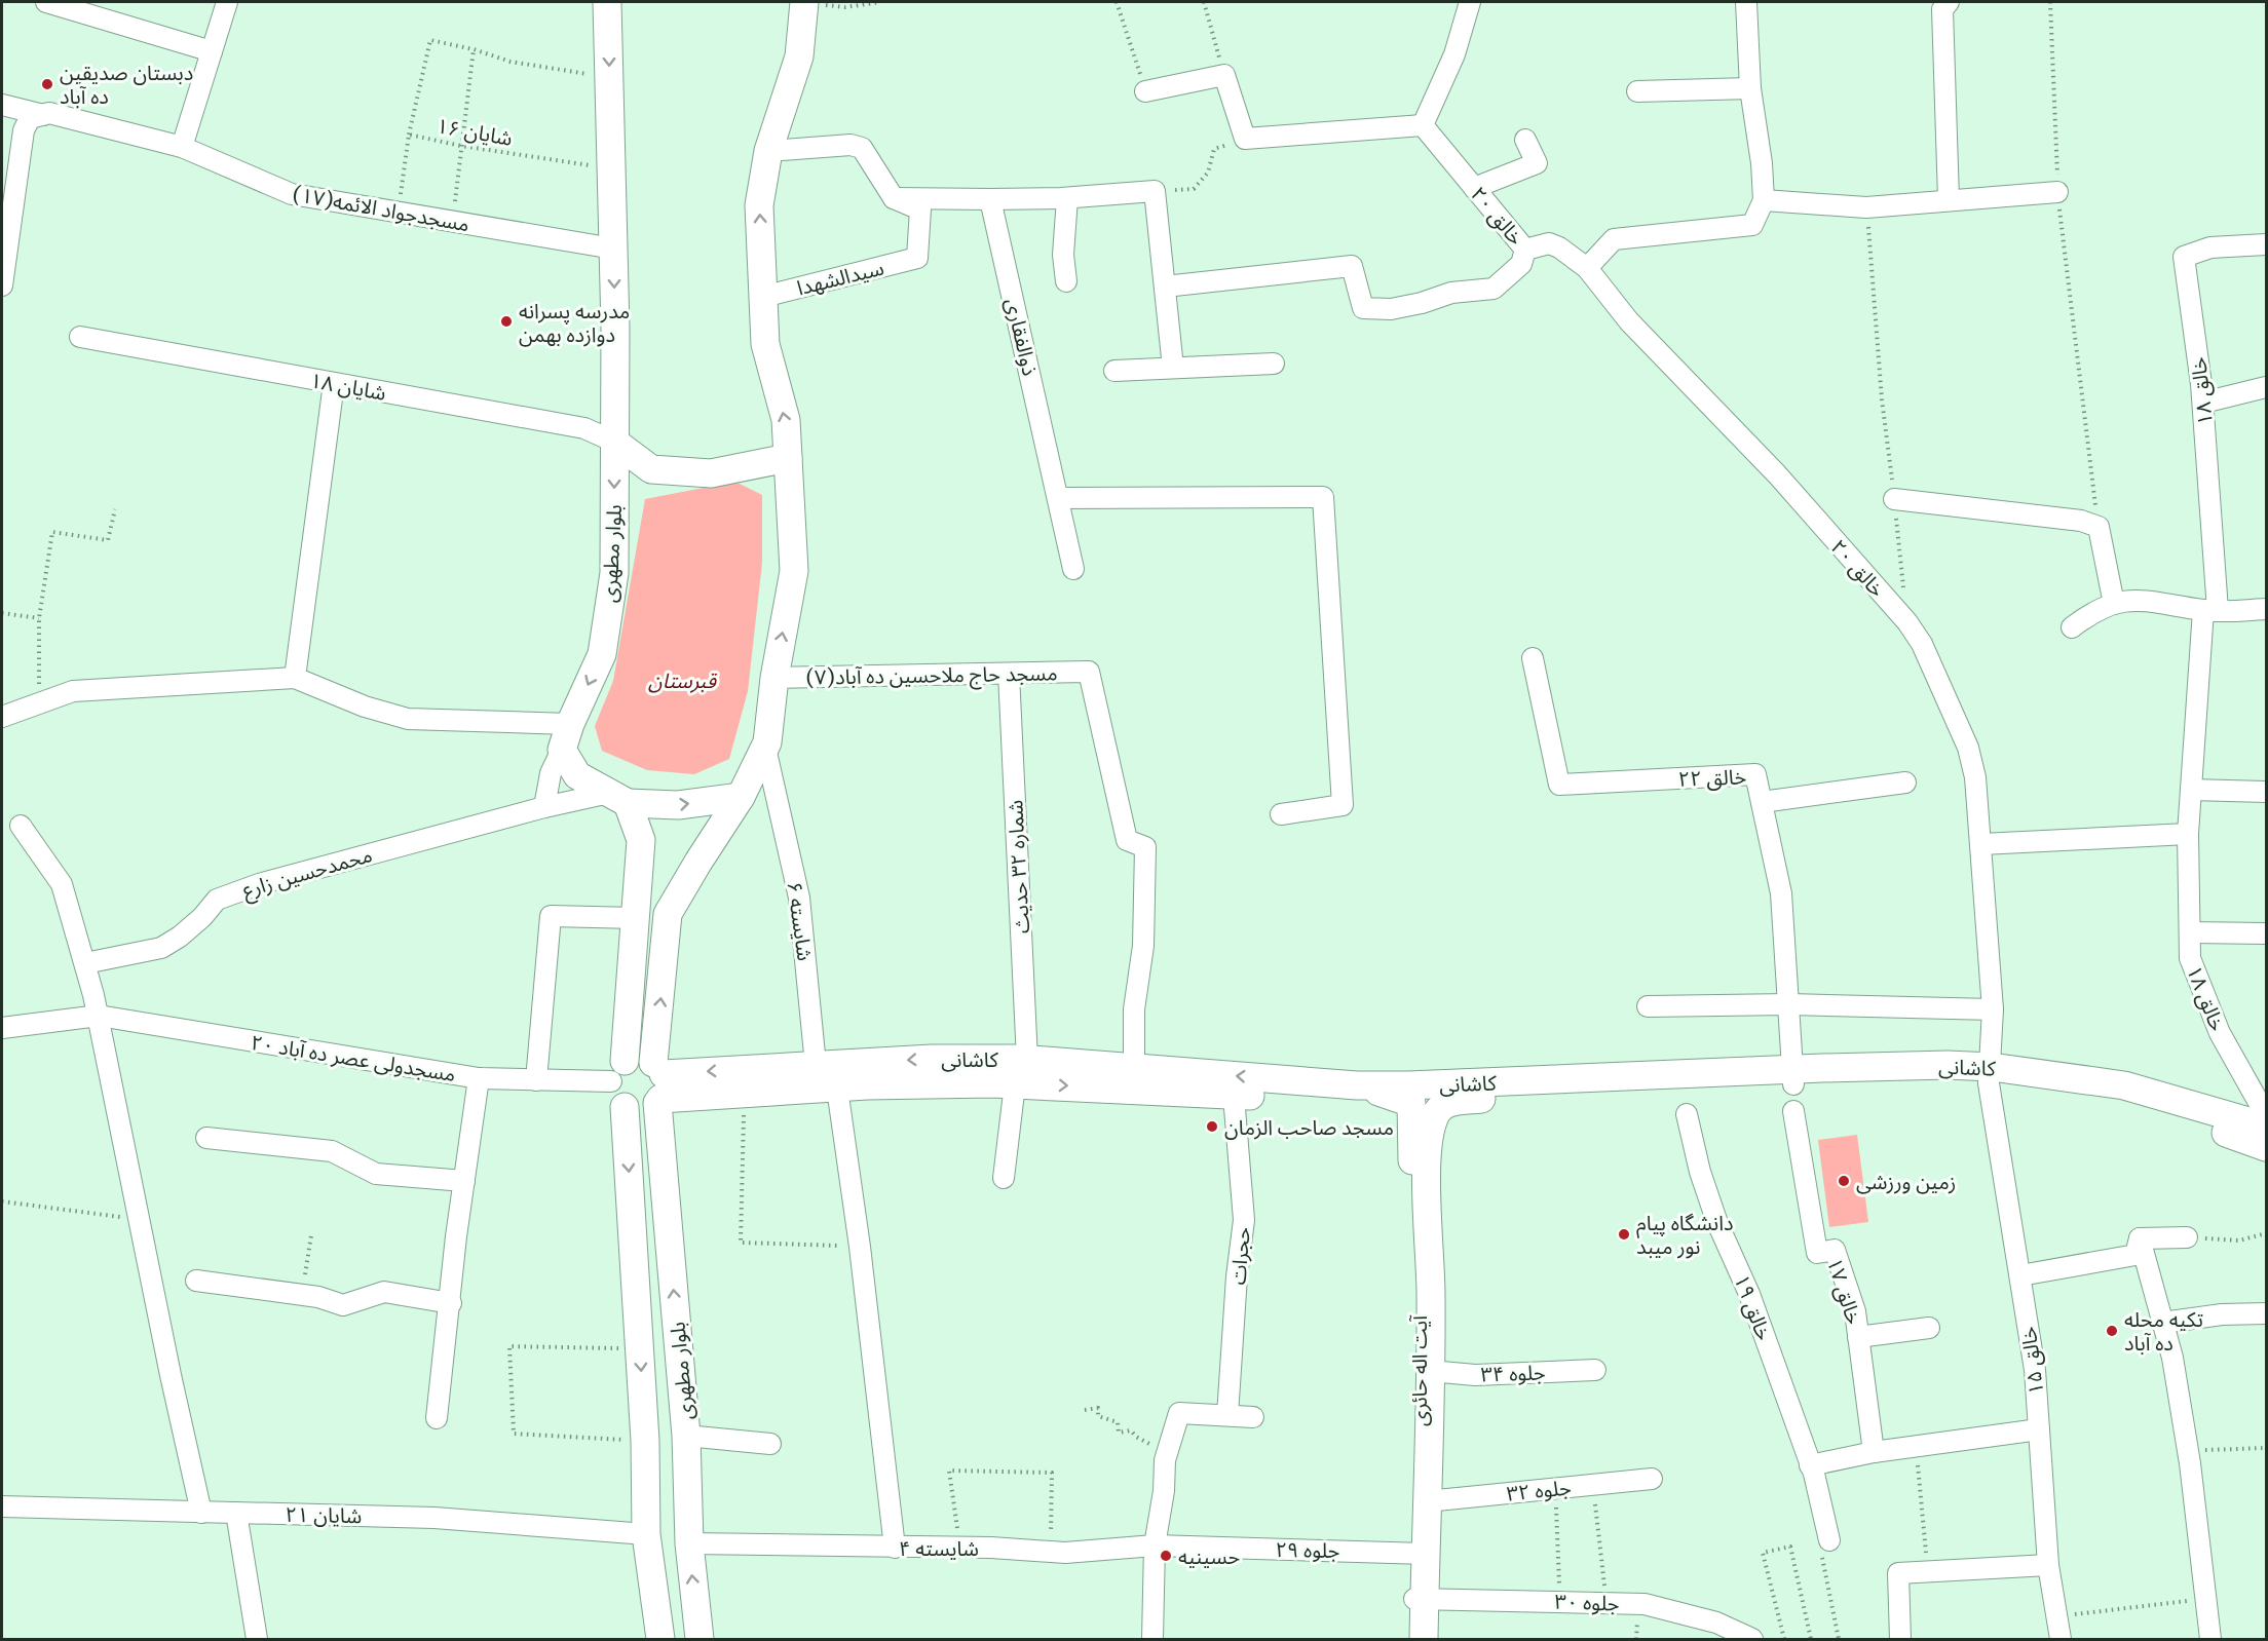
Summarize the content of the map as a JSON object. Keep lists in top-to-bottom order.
{
  "streets": {
    "street": [
      "مسجدجواد الائمه(۱۷)",
      "خالق ۲۰",
      "سیدالشهدا",
      "ذوالفقاری",
      "شایان ۱۸",
      "خالق ۱۸",
      "بلوار مطهری",
      "مسجد حاج ملاحسین ده آباد(۷)",
      "خالق ۲۲",
      "شماره ۳۲ حدیث",
      "محمدحسین زارع",
      "شایسته ۶",
      "مسجدولی عصر ده آباد ۲۰",
      "کاشانی",
      "حجرات",
      "خالق ۱۷",
      "خالق ۱۹",
      "خالق ۱۵",
      "آیت اله حائری",
      "جلوه ۳۴",
      "جلوه ۳۲",
      "شایان ۲۱",
      "شایسته ۴",
      "جلوه ۲۹",
      "جلوه ۳۰"
    ],
    "path": ["شایان ۱۶"]
  },
  "crossings": [
    ["شایان ۱۶", "مسجدجواد الائمه(۱۷)"],
    ["شایان ۱۶", "بلوار مطهری"],
    ["مسجدجواد الائمه(۱۷)", "بلوار مطهری"],
    ["خالق ۲۰", "کاشانی"],
    ["خالق ۲۰", "خالق ۱۵"],
    ["سیدالشهدا", "بلوار مطهری"],
    ["شایان ۱۸", "بلوار مطهری"],
    ["بلوار مطهری", "مسجد حاج ملاحسین ده آباد(۷)"],
    ["بلوار مطهری", "شایسته ۶"],
    ["بلوار مطهری", "مسجدولی عصر ده آباد ۲۰"],
    ["بلوار مطهری", "کاشانی"],
    ["بلوار مطهری", "شایان ۲۱"],
    ["بلوار مطهری", "شایسته ۴"],
    ["مسجد حاج ملاحسین ده آباد(۷)", "شماره ۳۲ حدیث"],
    ["مسجد حاج ملاحسین ده آباد(۷)", "کاشانی"],
    ["خالق ۲۲", "کاشانی"],
    ["خالق ۲۲", "خالق ۱۷"],
    ["شماره ۳۲ حدیث", "کاشانی"],
    ["شایسته ۶", "کاشانی"],
    ["مسجدولی عصر ده آباد ۲۰", "کاشانی"],
    ["کاشانی", "حجرات"],
    ["کاشانی", "خالق ۱۷"],
    ["کاشانی", "خالق ۱۵"],
    ["کاشانی", "آیت اله حائری"],
    ["آیت اله حائری", "جلوه ۳۴"],
    ["آیت اله حائری", "جلوه ۳۲"],
    ["آیت اله حائری", "جلوه ۲۹"],
    ["آیت اله حائری", "جلوه ۳۰"],
    ["شایسته ۴", "جلوه ۲۹"]
  ],
  "parks": ["قبرستان"],
  "places": [
    "دبستان صدیقین ده آباد",
    "مدرسه پسرانه دوازده بهمن",
    "مسجد صاحب الزمان",
    "زمین ورزشی",
    "دانشگاه پیام نور میبد",
    "تکیه محله ده آباد",
    "حسینیه"
  ]
}
